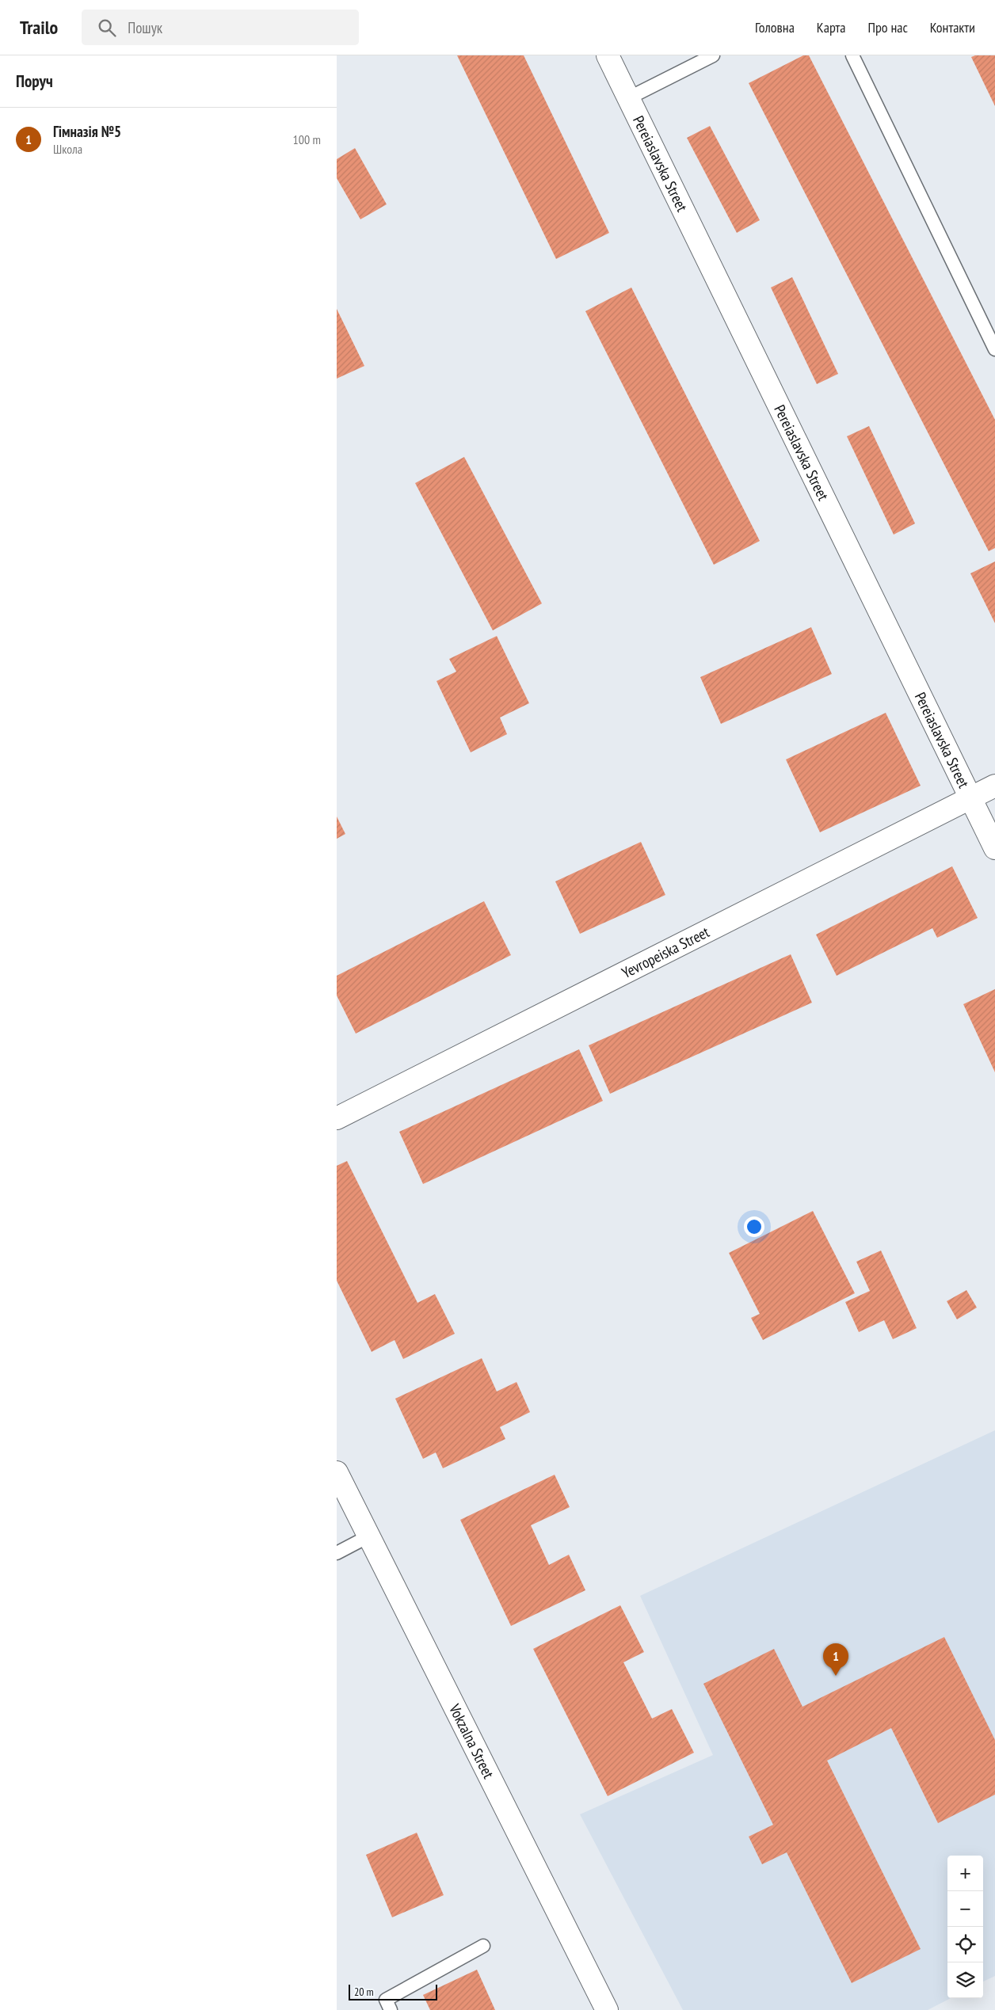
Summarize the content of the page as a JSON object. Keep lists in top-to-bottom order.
{
  "streets": {
    "street": ["Pereiaslavska Street", "Yevropeiska Street", "Vokzalna Street"]
  },
  "crossings": [
    ["Pereiaslavska Street", "Yevropeiska Street"]
  ],
  "scale_bar": "20 m",
  "page": {
    "header": "Trailo",
    "search": "Пошук",
    "nav": [
      "Головна",
      "Карта",
      "Про нас",
      "Контакти"
    ],
    "heading": "Поруч",
    "list": [
      {
        "mark": "1",
        "name": "Гімназія №5",
        "note": "Школа",
        "value": "100 m"
      }
    ],
    "pins": "1",
    "map_buttons": ["+", "−"],
    "scale": "20 m"
  }
}
